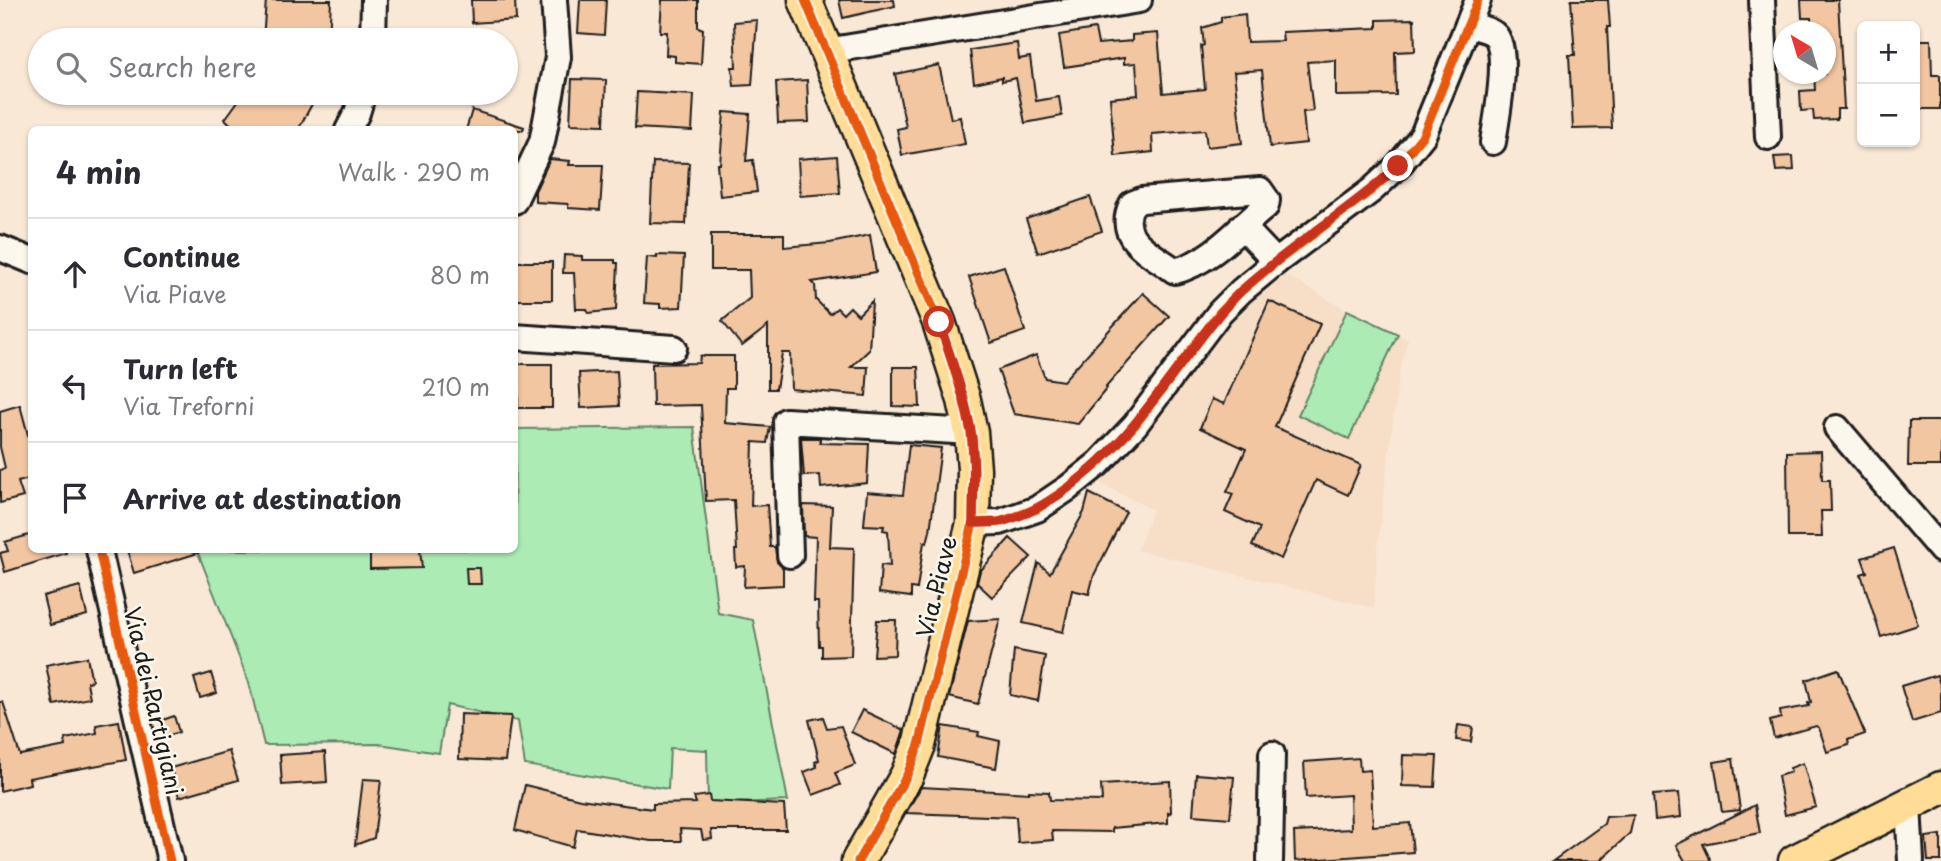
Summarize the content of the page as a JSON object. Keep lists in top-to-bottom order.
{
  "streets": {
    "main road": ["Via Piave"],
    "street": ["Via dei Partigiani"]
  },
  "north": "top left",
  "page": {
    "map_buttons": ["+", "−"],
    "search": "Search here",
    "heading": ["4 min", "Walk · 290 m"],
    "list": [
      ["Continue", "Via Piave", "80 m"],
      ["Turn left", "Via Treforni", "210 m"],
      "Arrive at destination"
    ]
  }
}
